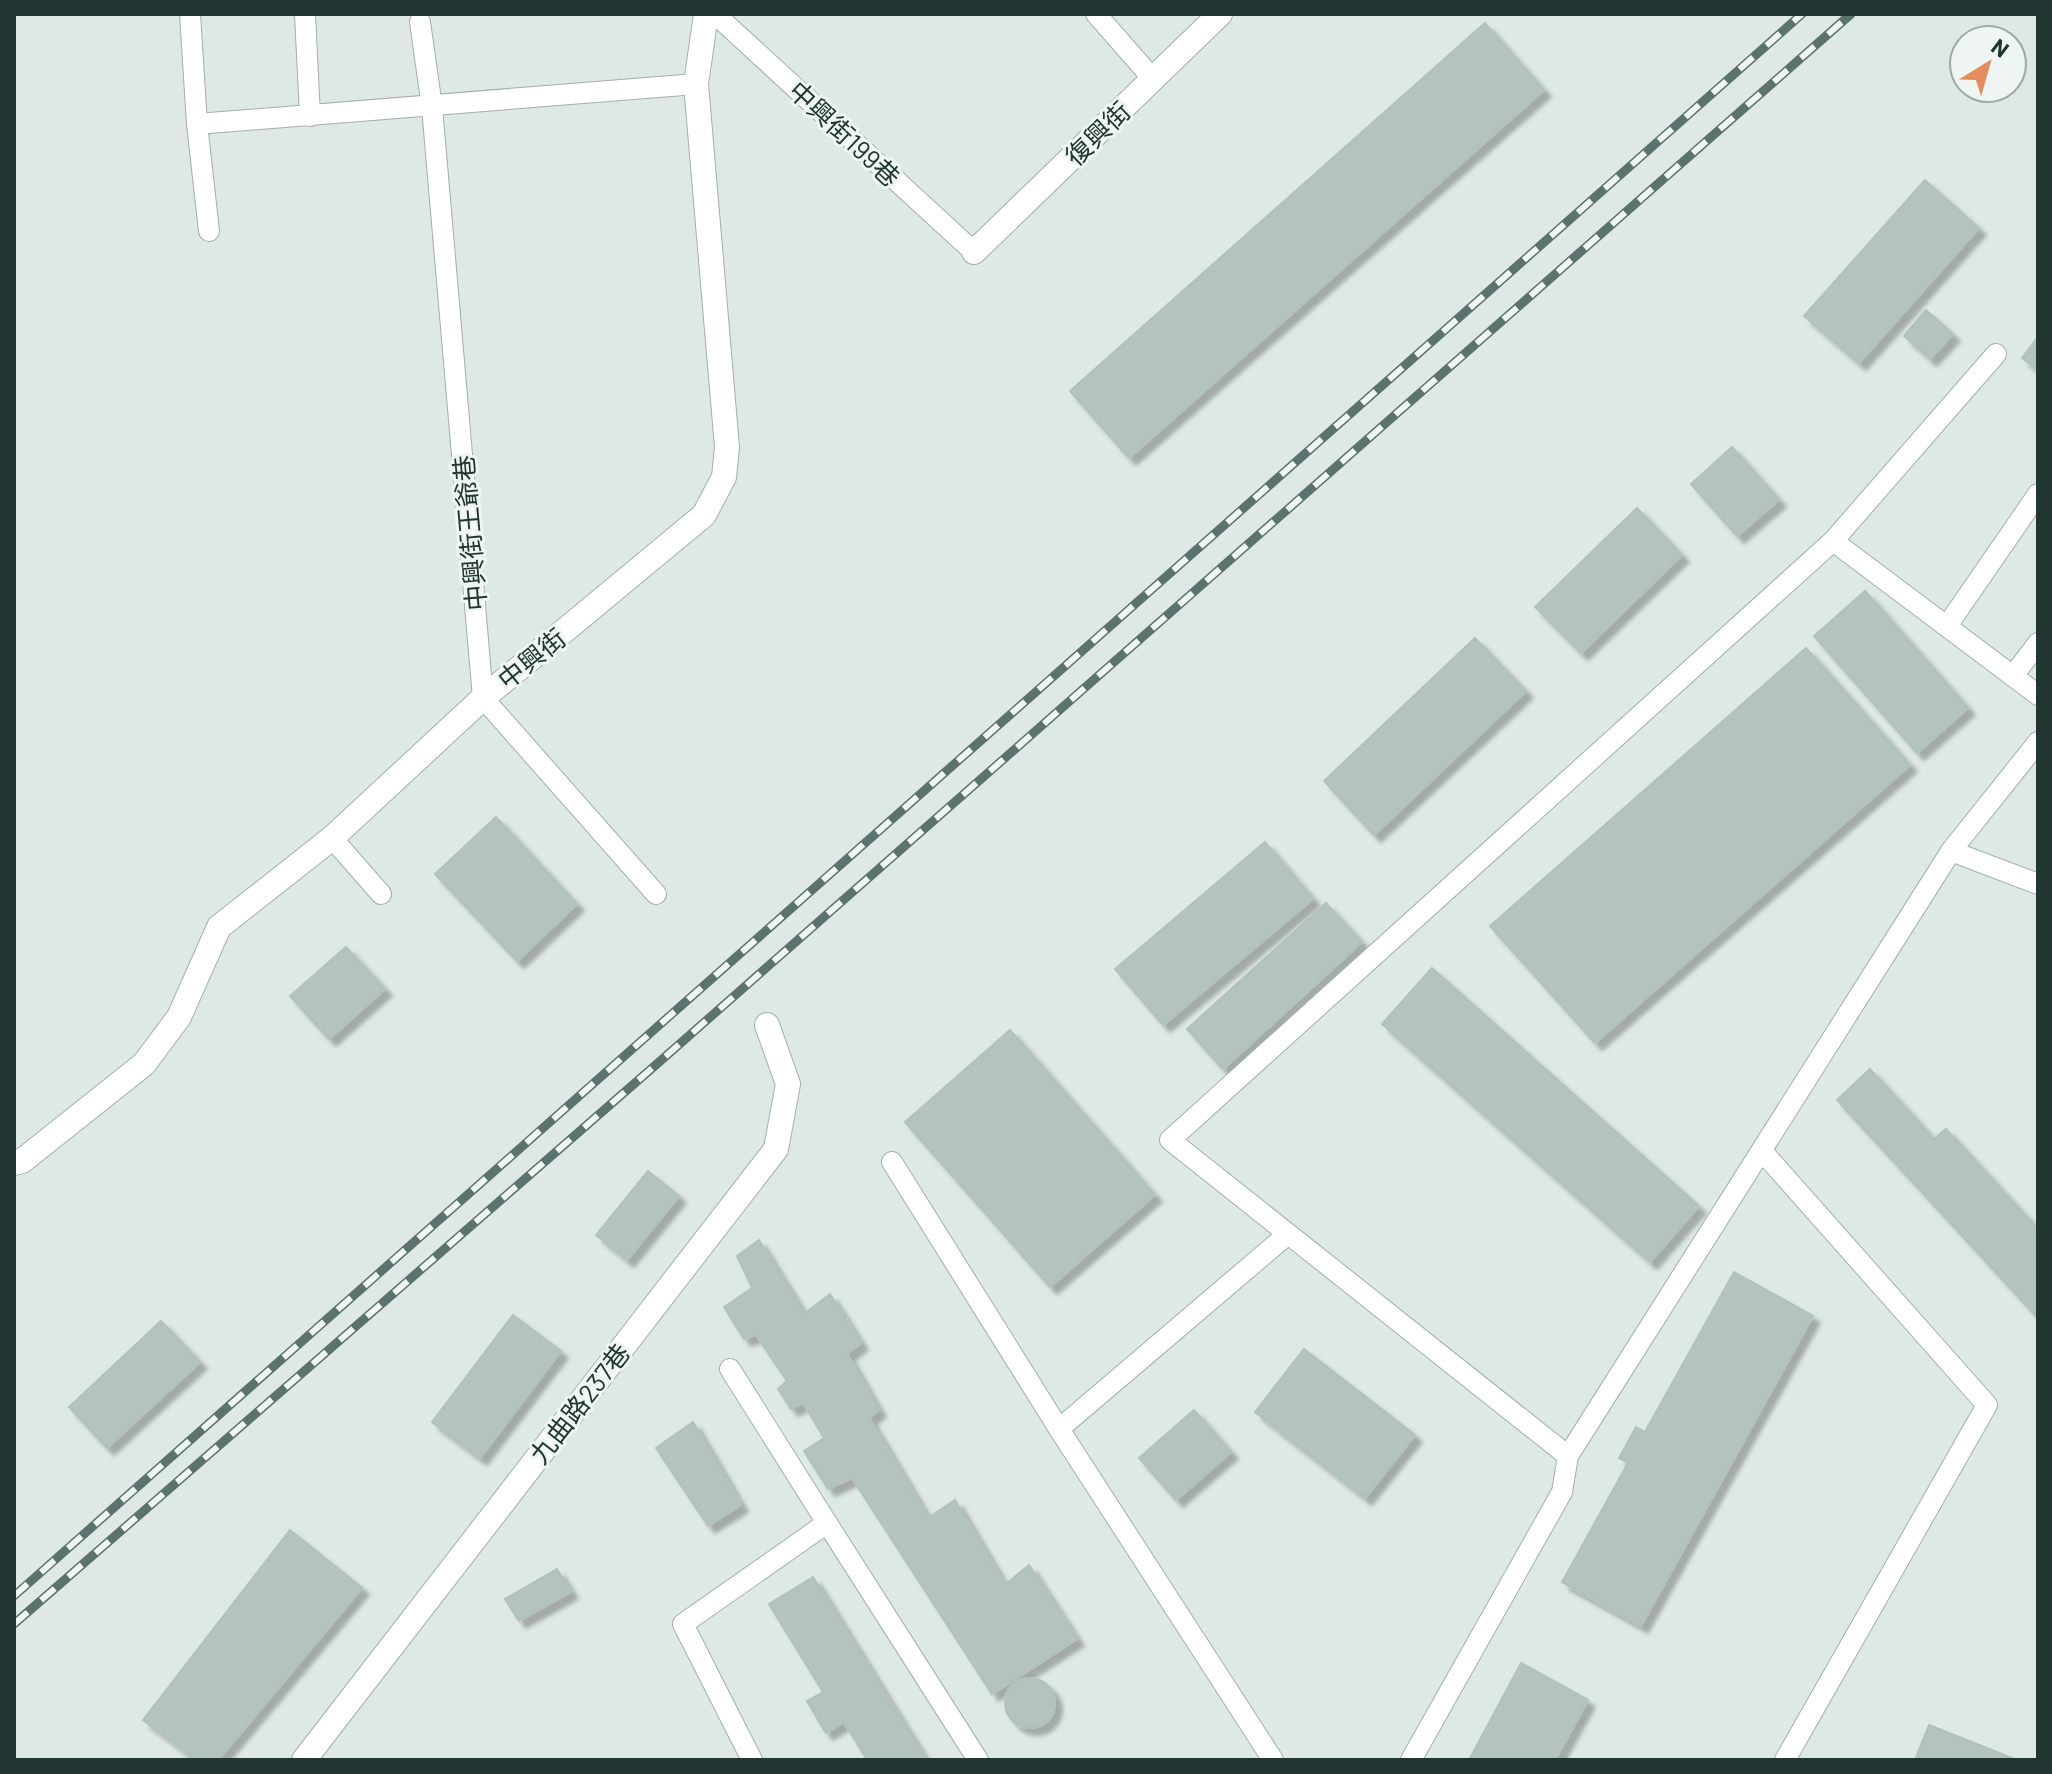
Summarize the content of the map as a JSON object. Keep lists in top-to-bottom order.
{
  "streets": {
    "street": ["復興街", "中興街", "九曲路237巷"],
    "lane": ["中興街199巷", "中興街王爺巷"]
  },
  "crossings": [
    ["中興街199巷", "復興街"],
    ["中興街王爺巷", "中興街"]
  ],
  "north": "top right"
}
